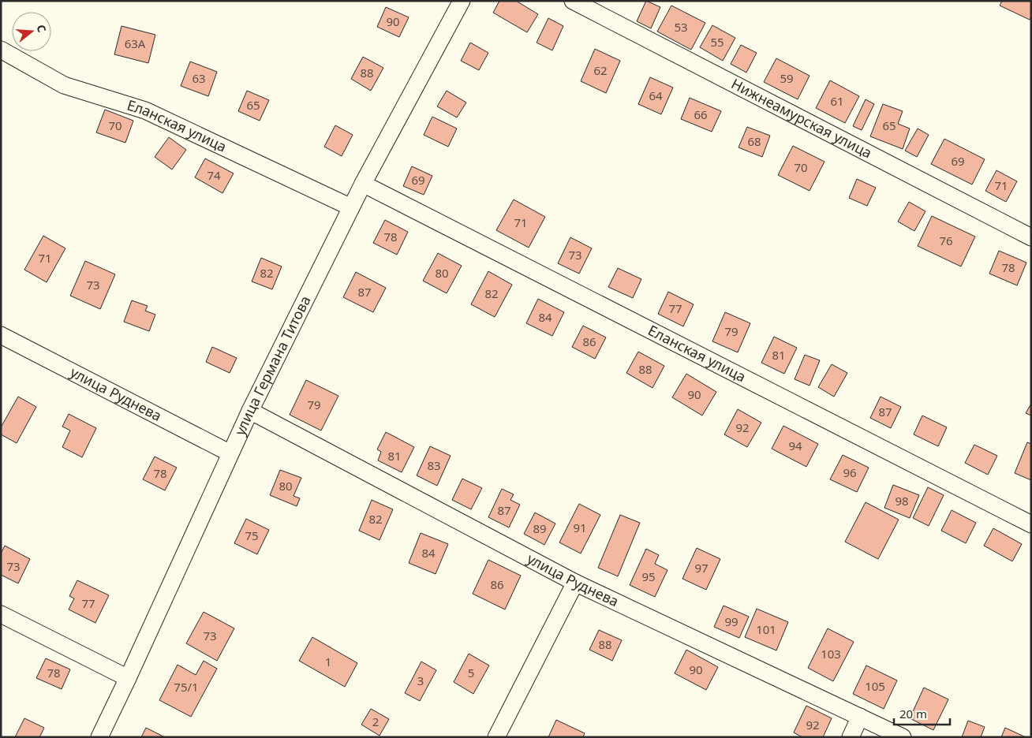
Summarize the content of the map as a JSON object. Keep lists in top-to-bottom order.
{
  "streets": {
    "street": [
      "Нижнеамурская улица",
      "Еланская улица",
      "улица Германа Титова",
      "улица Руднева"
    ]
  },
  "crossings": [
    ["Еланская улица", "улица Германа Титова"],
    ["улица Германа Титова", "улица Руднева"]
  ],
  "house_numbers": [
    "90",
    "53",
    "55",
    "63А",
    "62",
    "88",
    "63",
    "59",
    "64",
    "61",
    "65",
    "66",
    "70",
    "65",
    "68",
    "69",
    "70",
    "74",
    "69",
    "71",
    "71",
    "78",
    "76",
    "73",
    "71",
    "78",
    "82",
    "80",
    "73",
    "87",
    "82",
    "77",
    "84",
    "79",
    "86",
    "81",
    "88",
    "90",
    "79",
    "87",
    "92",
    "94",
    "81",
    "83",
    "96",
    "78",
    "80",
    "98",
    "87",
    "82",
    "91",
    "89",
    "75",
    "84",
    "73",
    "97",
    "95",
    "86",
    "77",
    "99",
    "101",
    "73",
    "88",
    "103",
    "1",
    "90",
    "78",
    "5",
    "3",
    "105",
    "75/1",
    "2",
    "92"
  ],
  "scale_bar": "20 m",
  "north": "right"
}
